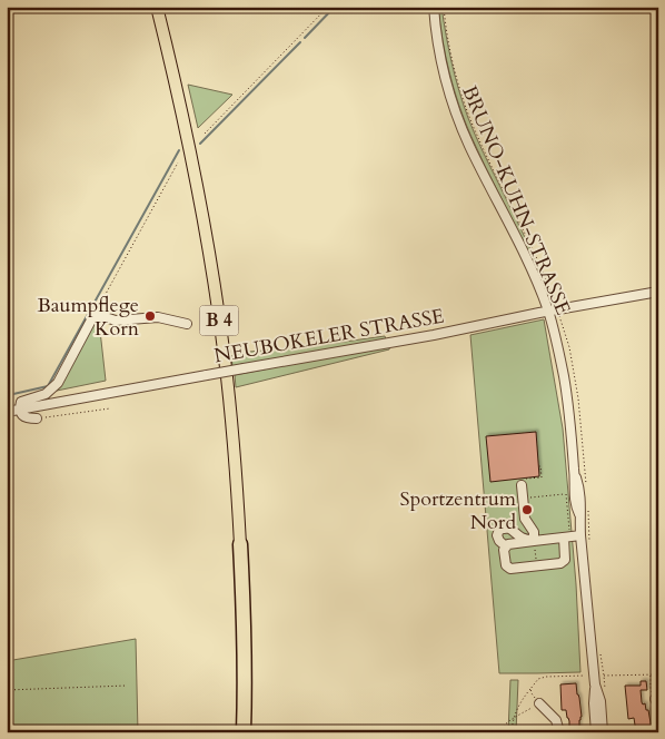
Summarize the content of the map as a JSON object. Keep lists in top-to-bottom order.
{
  "streets": {
    "highway": ["B 4"],
    "street": ["BRUNO-KUHN-STRASSE", "NEUBOKELER STRASSE"]
  },
  "crossings": [
    ["BRUNO-KUHN-STRASSE", "NEUBOKELER STRASSE"]
  ],
  "places": ["Baumpflege Korn", "Sportzentrum Nord"]
}
